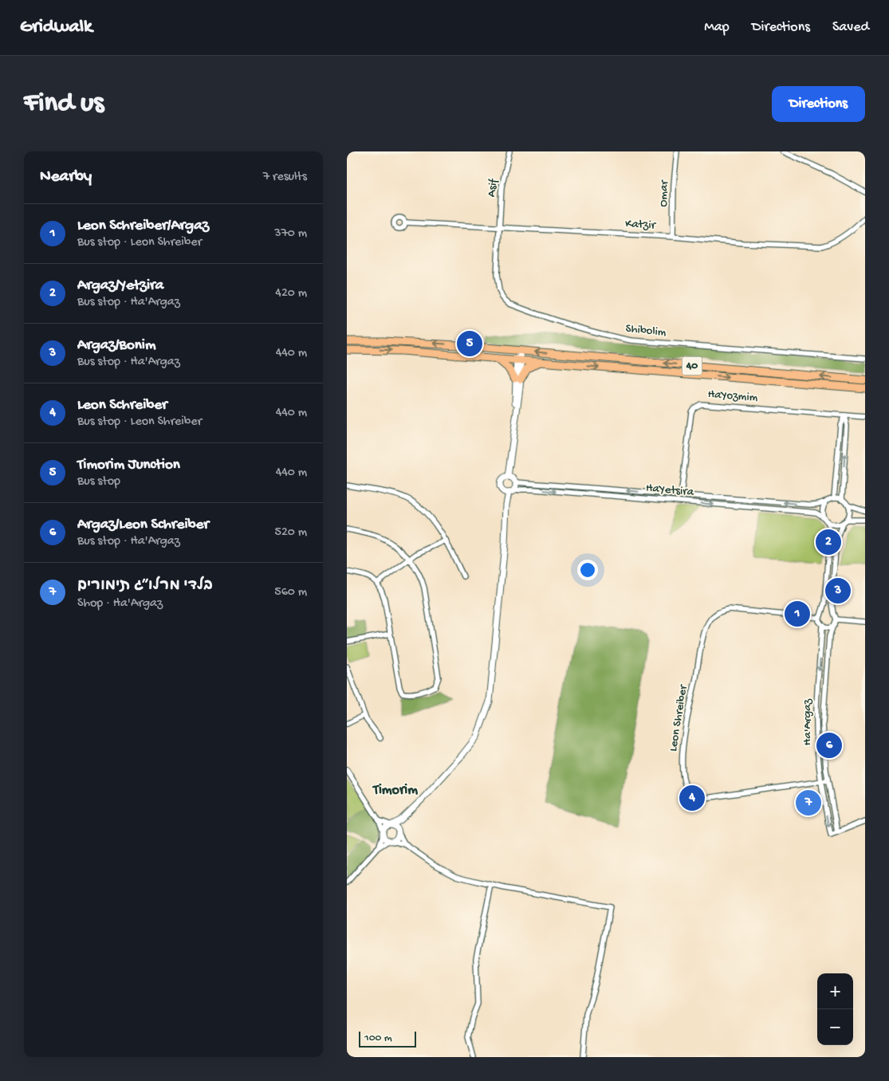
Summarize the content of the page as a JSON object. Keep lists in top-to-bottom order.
{
  "streets": {
    "highway": ["40"],
    "street": [
      "Asif",
      "Omar",
      "Katzir",
      "Shibolim",
      "HaYozmim",
      "HaYetsira",
      "Leon Shreiber",
      "Ha'Argaz"
    ]
  },
  "crossings": [
    ["Asif", "Katzir"],
    ["Asif", "Shibolim"],
    ["Omar", "Katzir"],
    ["Katzir", "Shibolim"],
    ["HaYozmim", "HaYetsira"],
    ["Leon Shreiber", "Ha'Argaz"]
  ],
  "districts": ["Timorim"],
  "scale_bar": "100 m",
  "page": {
    "header": "Gridwalk",
    "nav": ["Map", "Directions", "Saved"],
    "buttons": "Directions",
    "title": "Find us",
    "heading": ["Nearby", "7 results"],
    "list": [
      {
        "mark": "1",
        "name": "Leon Schreiber/Argaz",
        "note": "Bus stop · Leon Shreiber",
        "value": "370 m"
      },
      {
        "mark": "2",
        "name": "Argaz/Yetzira",
        "note": "Bus stop · Ha'Argaz",
        "value": "420 m"
      },
      {
        "mark": "3",
        "name": "Argaz/Bonim",
        "note": "Bus stop · Ha'Argaz",
        "value": "440 m"
      },
      {
        "mark": "4",
        "name": "Leon Schreiber",
        "note": "Bus stop · Leon Shreiber",
        "value": "440 m"
      },
      {
        "mark": "5",
        "name": "Timorim Junction",
        "note": "Bus stop",
        "value": "440 m"
      },
      {
        "mark": "6",
        "name": "Argaz/Leon Schreiber",
        "note": "Bus stop · Ha'Argaz",
        "value": "520 m"
      },
      {
        "mark": "7",
        "name": "בלדי מרלו״ג תימורים",
        "note": "Shop · Ha'Argaz",
        "value": "560 m"
      }
    ],
    "pins": [
      "5",
      "2",
      "3",
      "1",
      "6",
      "4",
      "7"
    ],
    "map_buttons": ["+", "−"],
    "scale": "100 m"
  }
}
